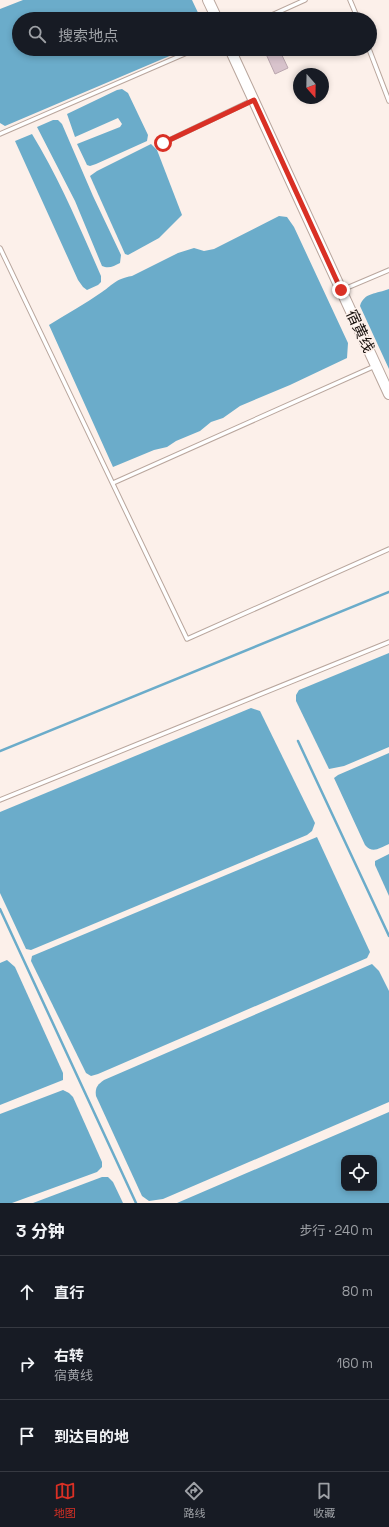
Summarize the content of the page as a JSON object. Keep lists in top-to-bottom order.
{
  "streets": {
    "main road": ["宿黄线"]
  },
  "north": "bottom",
  "page": {
    "search": "搜索地点",
    "heading": ["3 分钟", "步行 · 240 m"],
    "list": [
      ["直行", "80 m"],
      ["右转", "宿黄线", "160 m"],
      "到达目的地"
    ],
    "nav": ["地图", "路线", "收藏"]
  }
}
